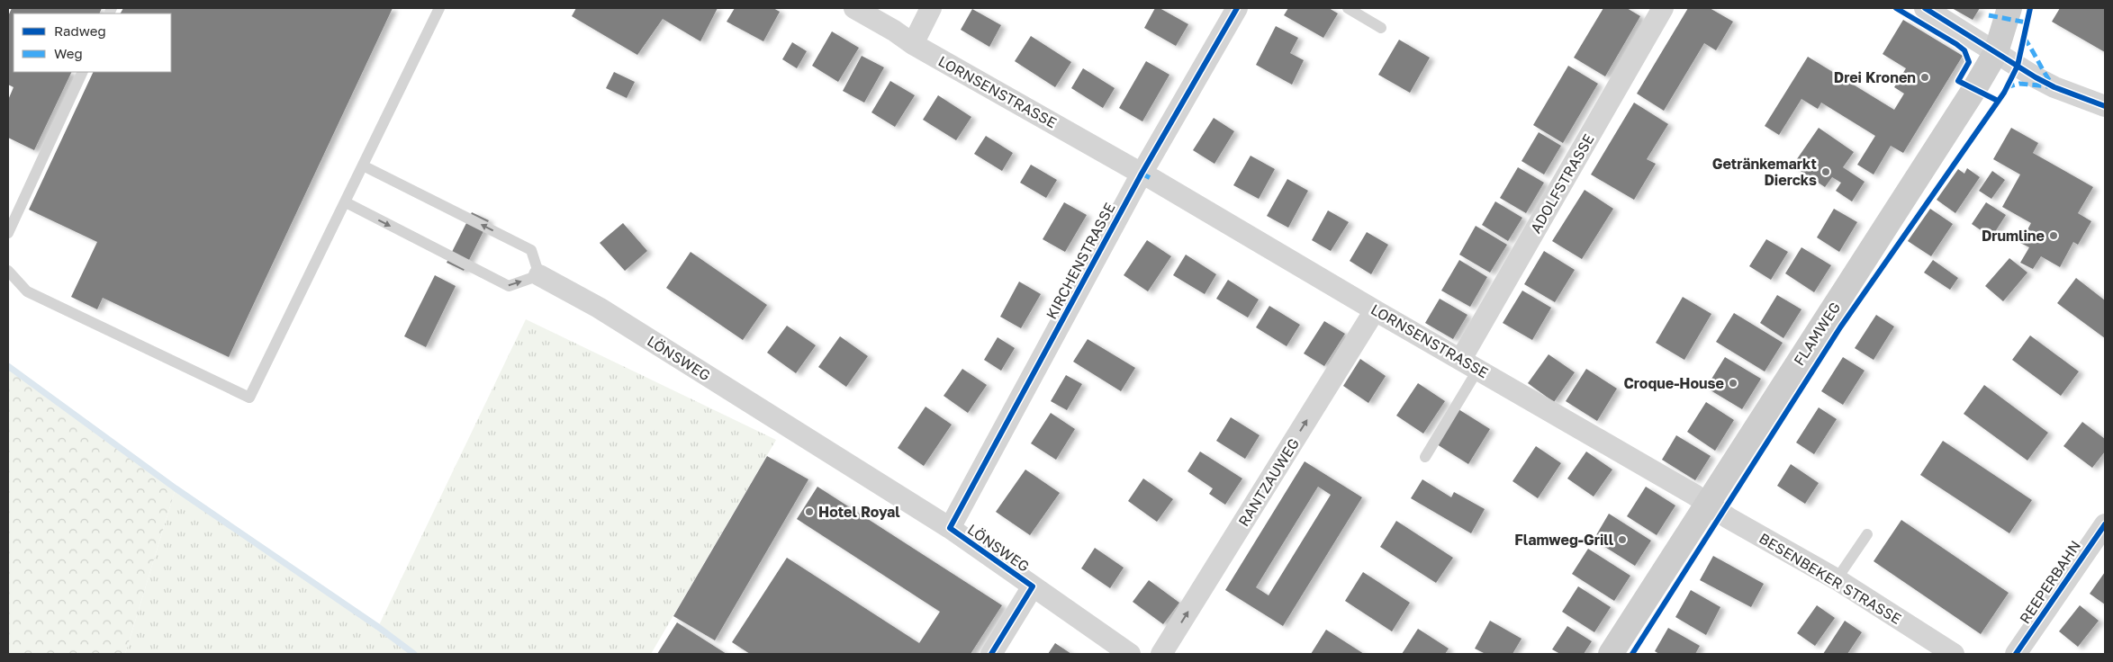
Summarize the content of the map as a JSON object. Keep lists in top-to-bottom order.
{
  "streets": {
    "main road": ["FLAMWEG"],
    "street": [
      "LORNSENSTRASSE",
      "ADOLFSTRASSE",
      "KIRCHENSTRASSE",
      "LÖNSWEG",
      "RANTZAUWEG",
      "BESENBEKER STRASSE",
      "REEPERBAHN"
    ]
  },
  "crossings": [
    ["LORNSENSTRASSE", "ADOLFSTRASSE"],
    ["LORNSENSTRASSE", "KIRCHENSTRASSE"],
    ["LORNSENSTRASSE", "FLAMWEG"],
    ["LORNSENSTRASSE", "RANTZAUWEG"],
    ["LORNSENSTRASSE", "BESENBEKER STRASSE"],
    ["KIRCHENSTRASSE", "LÖNSWEG"],
    ["FLAMWEG", "BESENBEKER STRASSE"]
  ],
  "one_way": ["RANTZAUWEG"],
  "places": [
    "Drei Kronen",
    "Getränkemarkt Diercks",
    "Drumline",
    "Croque-House",
    "Hotel Royal",
    "Flamweg-Grill"
  ],
  "legend": ["Radweg", "Weg"]
}
